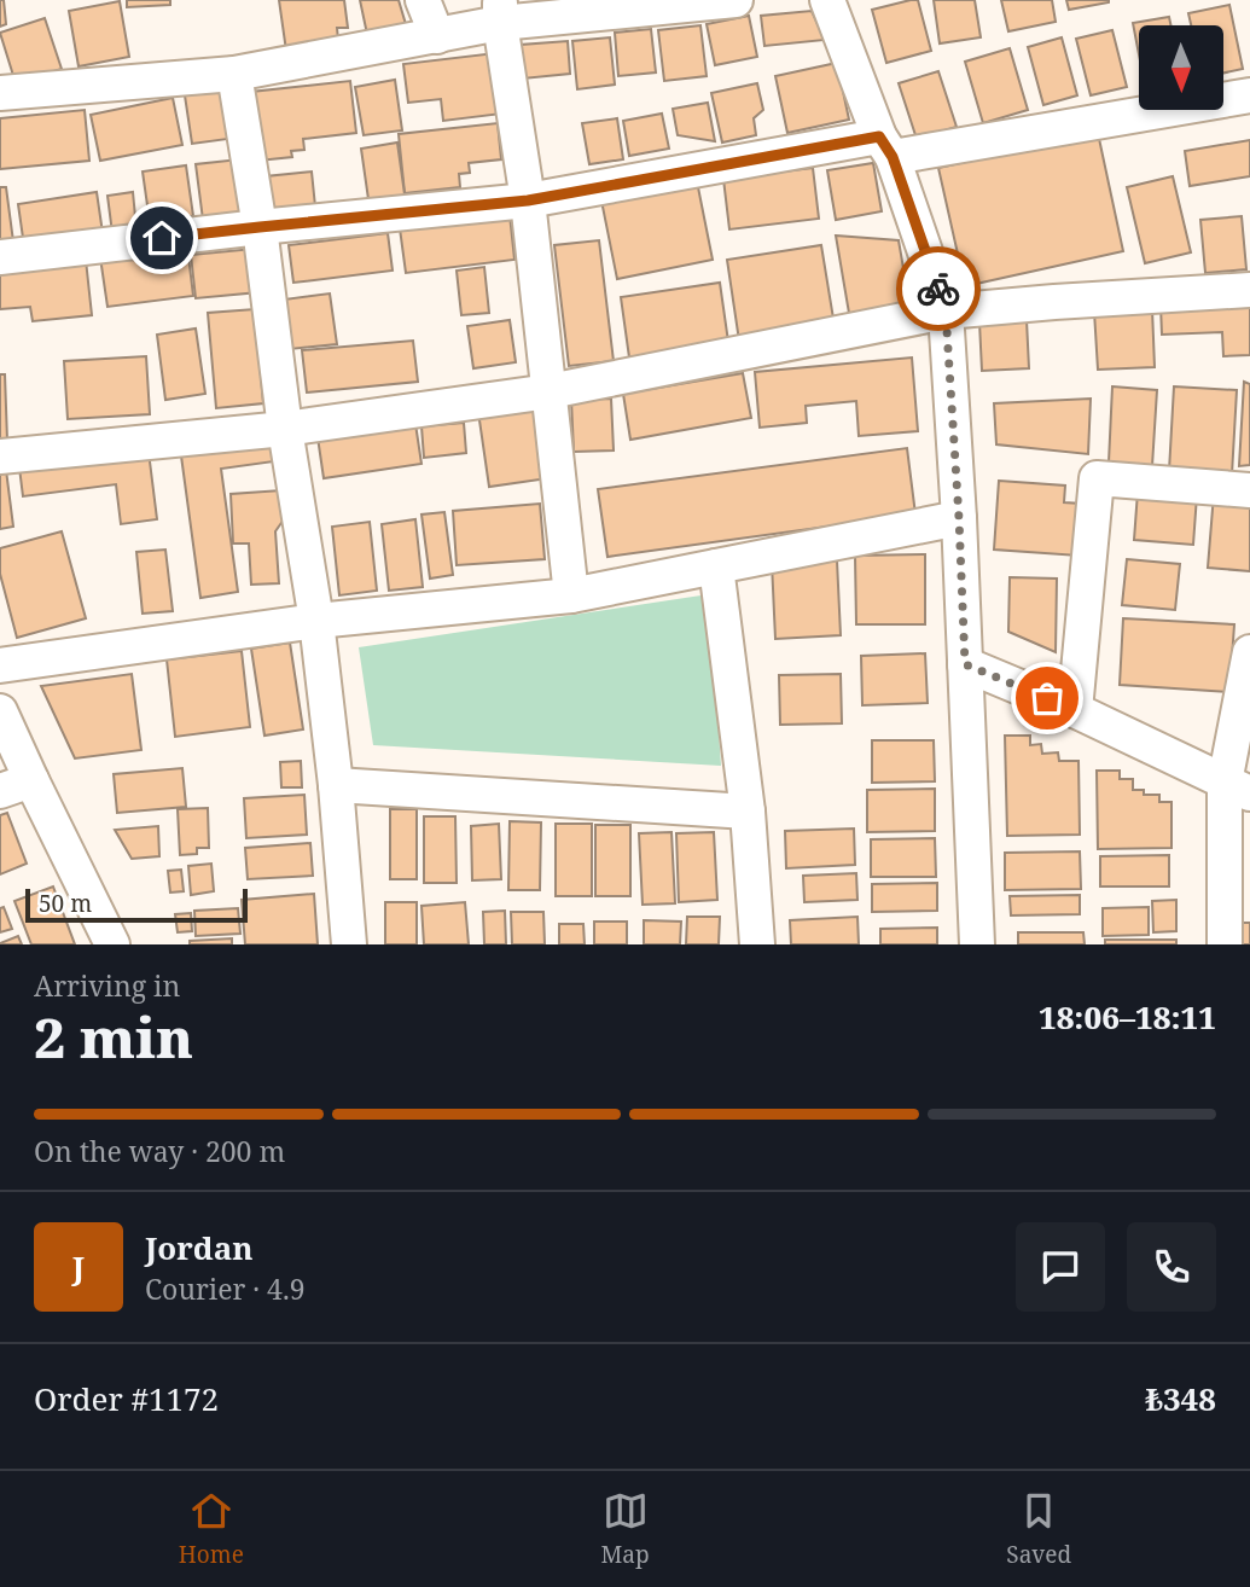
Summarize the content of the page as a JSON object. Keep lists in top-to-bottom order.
{
  "scale_bar": "50 m",
  "north": "bottom",
  "page": {
    "scale": "50 m",
    "heading": ["2 min", "Arriving in", "18:06–18:11"],
    "panel": [
      "Jordan",
      "Courier · 4.9",
      "Order #1172",
      "₺348"
    ],
    "bar": "On the way · 200 m",
    "round": "J",
    "tabs": ["Home", "Map", "Saved"]
  }
}
